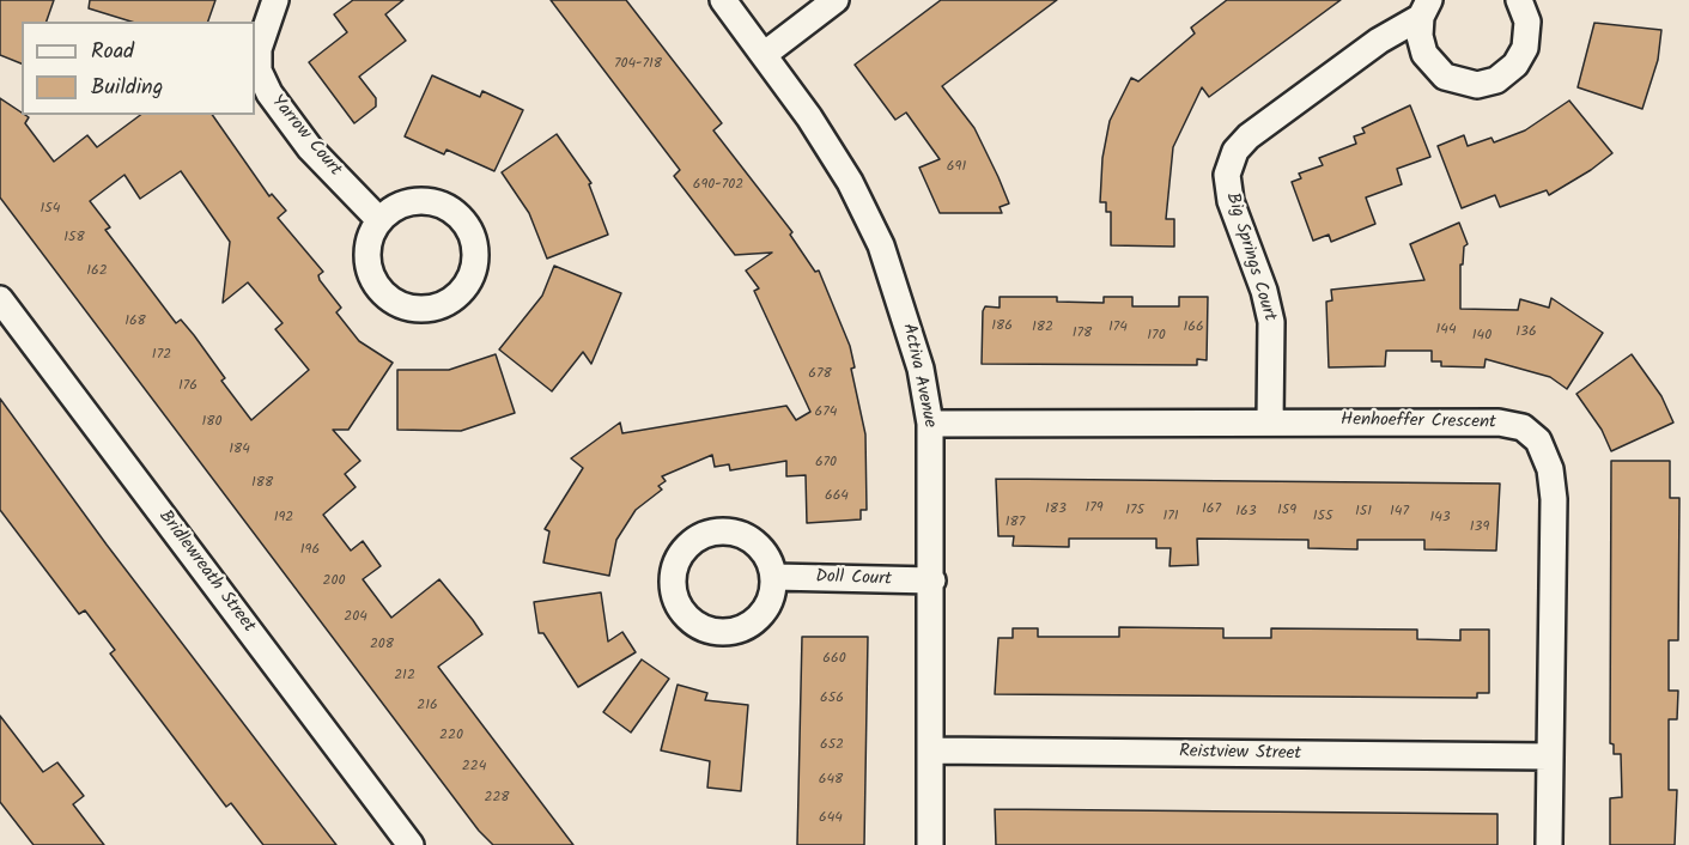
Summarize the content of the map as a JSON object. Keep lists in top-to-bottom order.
{
  "streets": {
    "street": [
      "Yarrow Court",
      "Big Springs Court",
      "Activa Avenue",
      "Henhoeffer Crescent",
      "Bridlewreath Street",
      "Doll Court",
      "Reistview Street"
    ]
  },
  "crossings": [
    ["Big Springs Court", "Henhoeffer Crescent"],
    ["Activa Avenue", "Henhoeffer Crescent"],
    ["Activa Avenue", "Doll Court"],
    ["Activa Avenue", "Reistview Street"],
    ["Henhoeffer Crescent", "Reistview Street"]
  ],
  "house_numbers": [
    "704-718",
    "691",
    "690-702",
    "154",
    "158",
    "162",
    "168",
    "186",
    "182",
    "174",
    "166",
    "144",
    "136",
    "178",
    "170",
    "140",
    "172",
    "678",
    "176",
    "674",
    "180",
    "184",
    "670",
    "188",
    "664",
    "179",
    "183",
    "167",
    "175",
    "159",
    "163",
    "151",
    "147",
    "171",
    "155",
    "192",
    "143",
    "187",
    "139",
    "196",
    "200",
    "204",
    "208",
    "660",
    "212",
    "656",
    "216",
    "220",
    "652",
    "224",
    "648",
    "228",
    "644"
  ],
  "legend": ["Road", "Building"]
}
